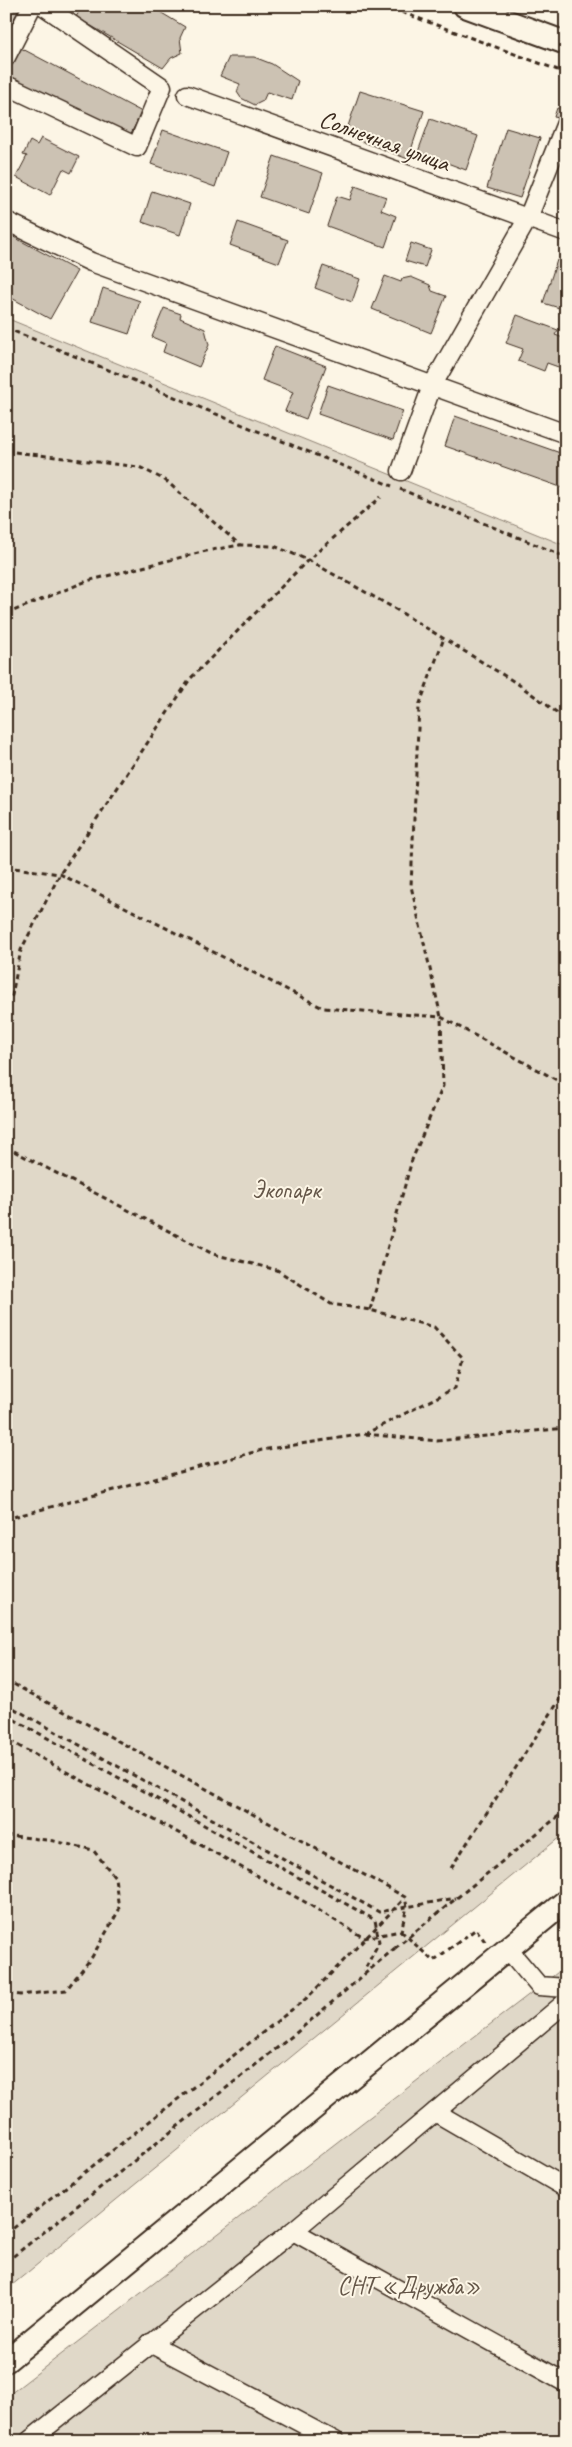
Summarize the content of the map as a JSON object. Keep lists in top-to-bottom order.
{
  "streets": {
    "street": ["Солнечная улица"]
  },
  "parks": ["Экопарк", "СНТ «Дружба»"]
}
